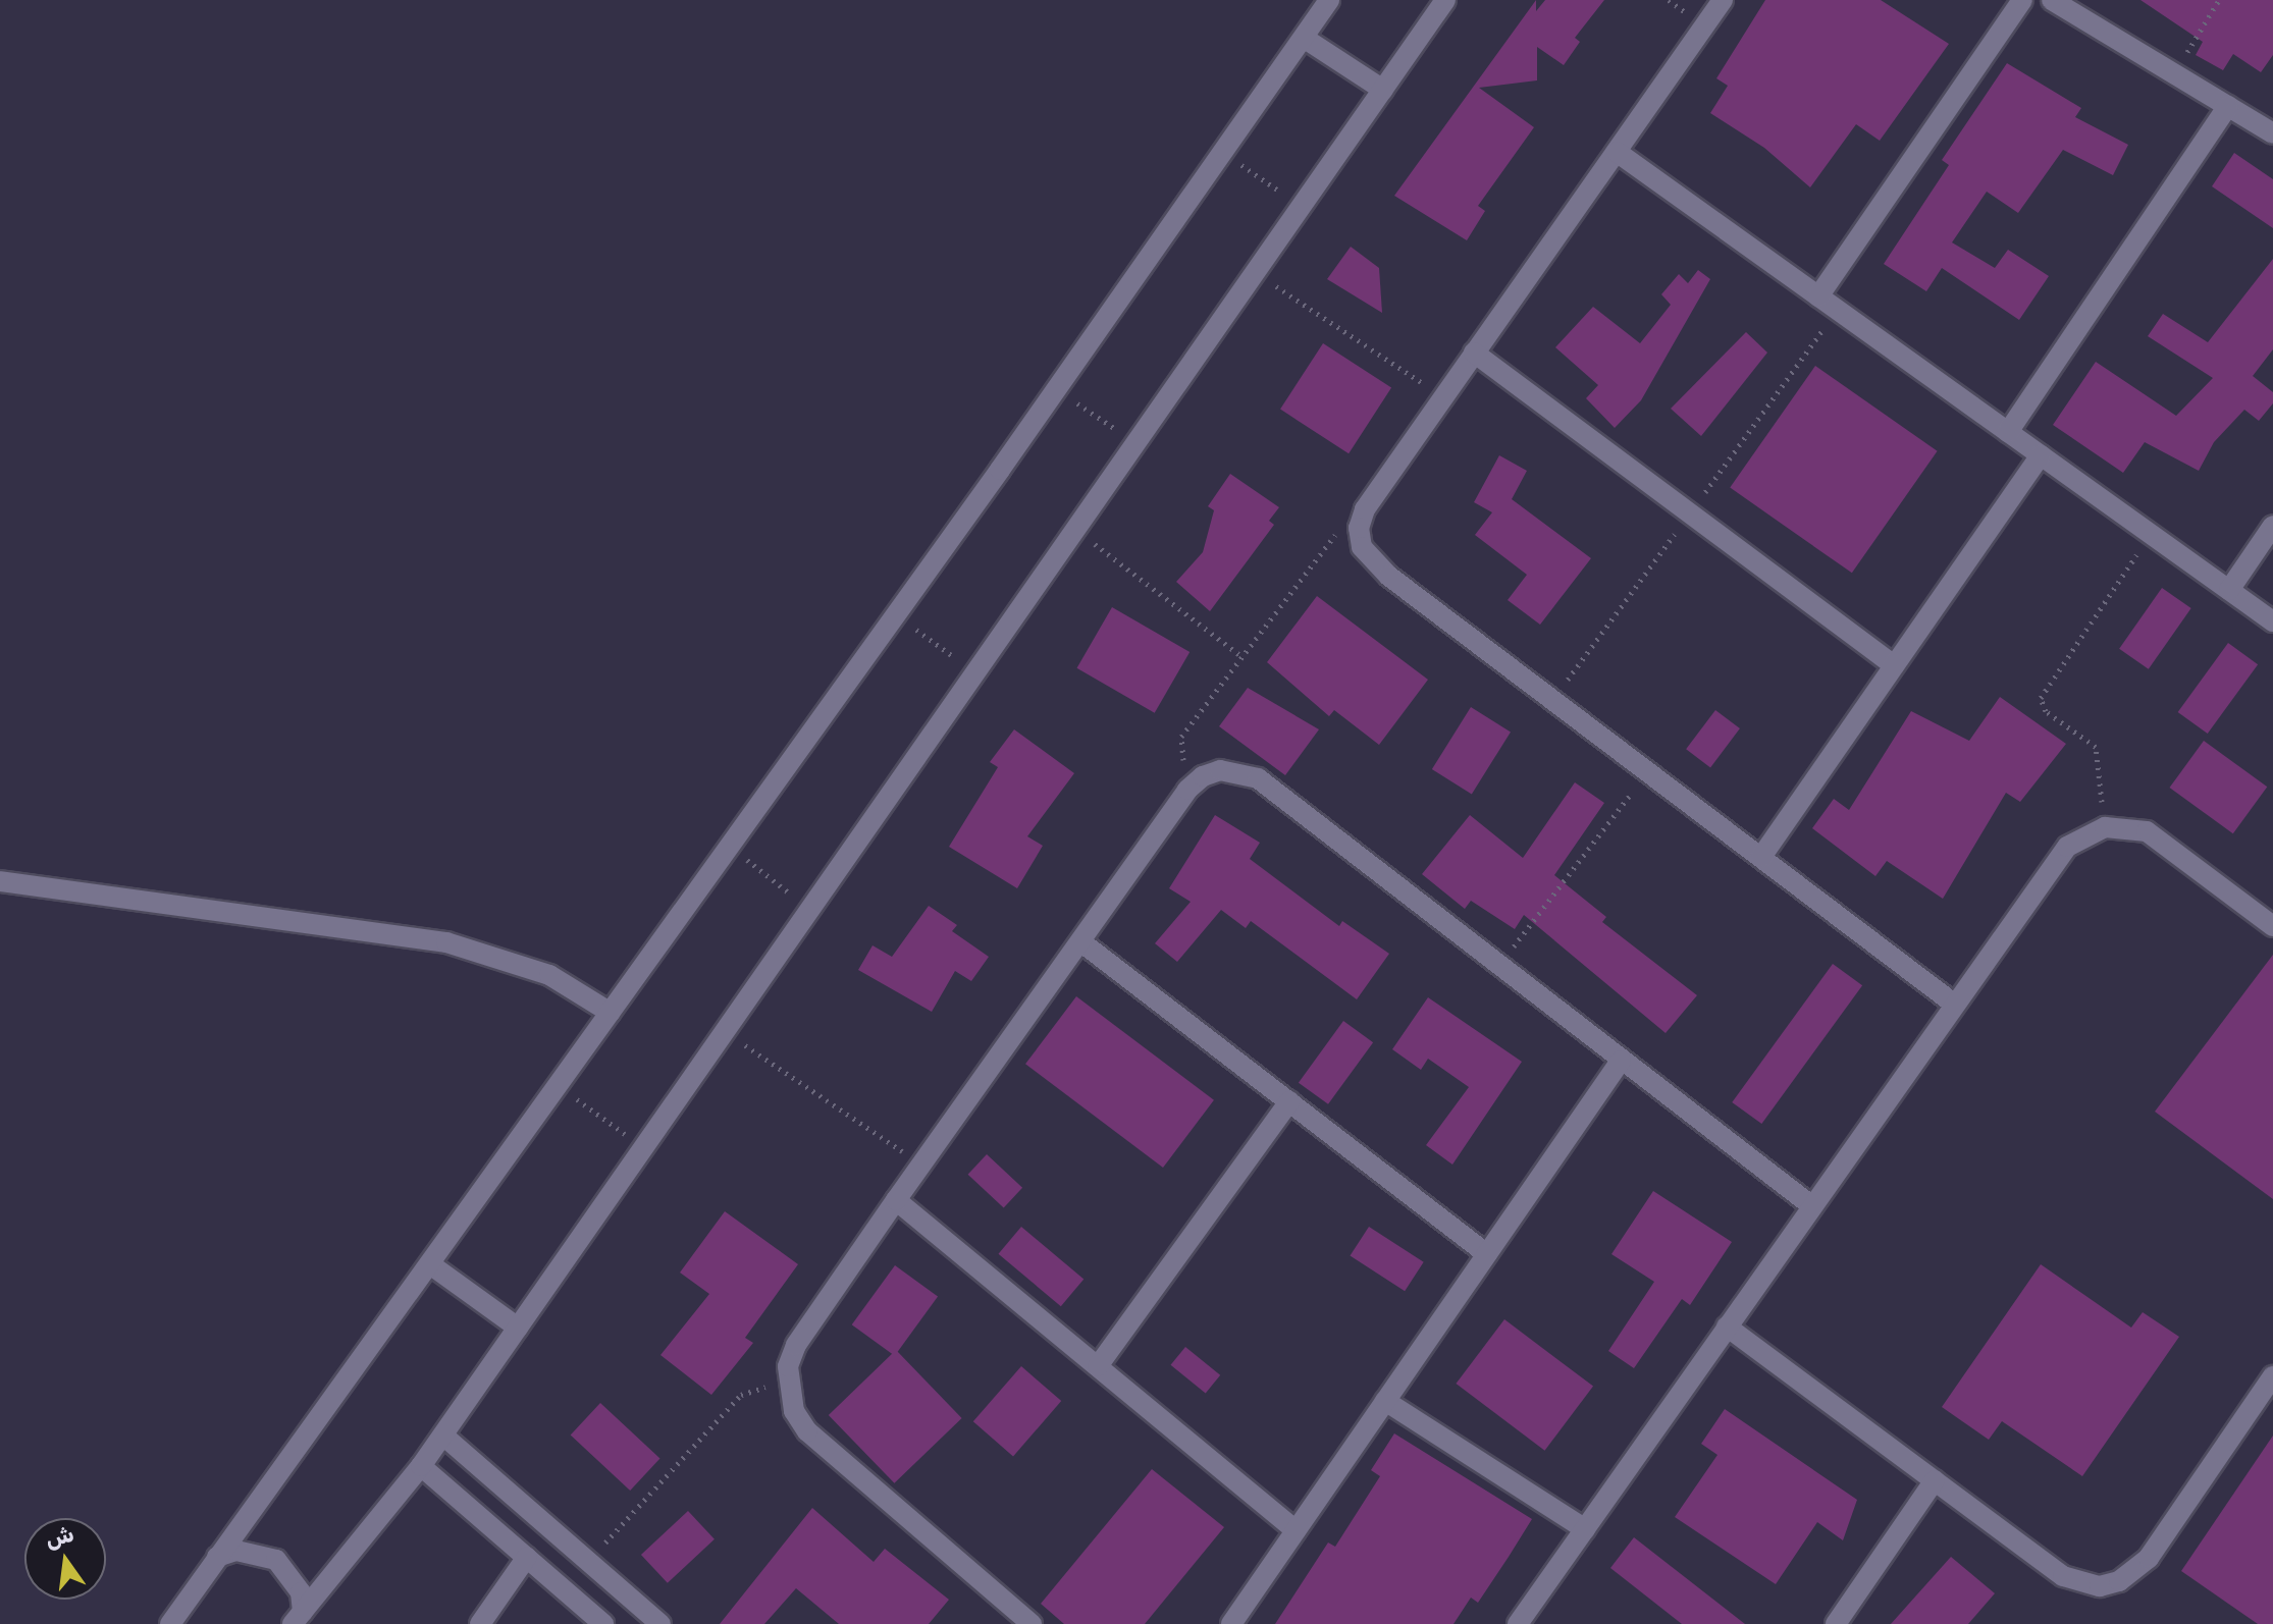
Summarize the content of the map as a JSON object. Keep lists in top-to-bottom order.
{
  "north": "top"
}
